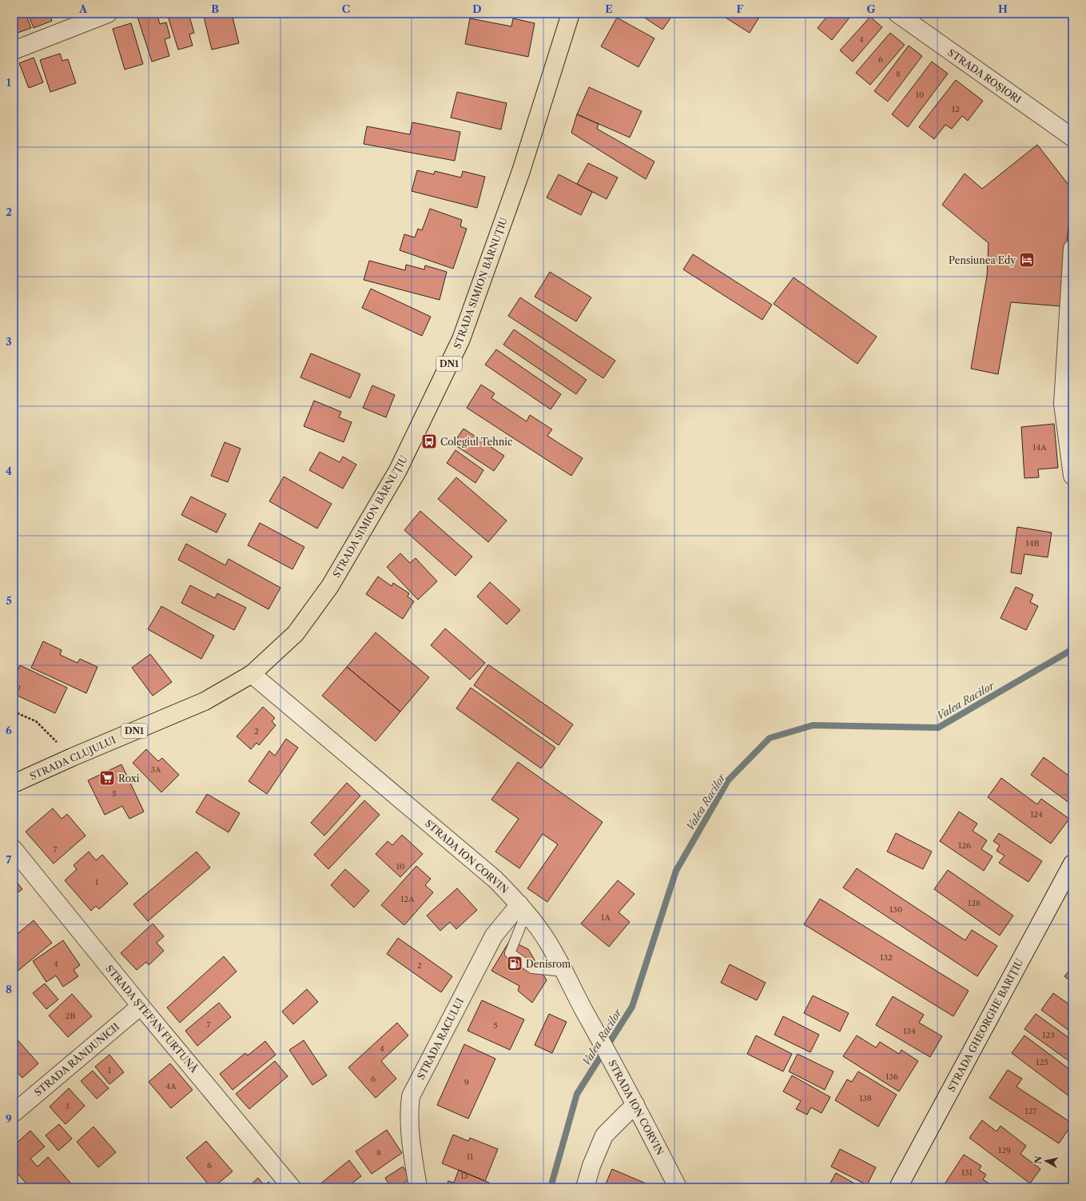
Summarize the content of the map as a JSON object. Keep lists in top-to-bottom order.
{
  "streets": {
    "main road": ["STRADA SIMION BĂRNUȚIU", "DN1", "STRADA CLUJULUI"],
    "street": [
      "STRADA ROȘIORI",
      "STRADA ION CORVIN",
      "STRADA ȘTEFAN FURTUNĂ",
      "STRADA GHEORGHE BARIȚIU",
      "STRADA RACULUI",
      "STRADA RÂNDUNICII"
    ]
  },
  "crossings": [
    ["STRADA SIMION BĂRNUȚIU", "STRADA CLUJULUI"],
    ["STRADA SIMION BĂRNUȚIU", "STRADA ION CORVIN"],
    ["STRADA CLUJULUI", "STRADA ION CORVIN"],
    ["STRADA ION CORVIN", "STRADA RACULUI"],
    ["STRADA ȘTEFAN FURTUNĂ", "STRADA RÂNDUNICII"]
  ],
  "water": ["Valea Racilor"],
  "places": {
    "hotel": ["Pensiunea Edy"],
    "bus stop": ["Colegiul Tehnic"],
    "supermarket": ["Roxi"],
    "fuel station": ["Denisrom"]
  },
  "house_numbers": [
    "4",
    "6",
    "8",
    "10",
    "12",
    "14A",
    "14B",
    "2",
    "3A",
    "5",
    "124",
    "126",
    "7",
    "10",
    "1",
    "12A",
    "128",
    "130",
    "1A",
    "132",
    "4",
    "2",
    "2B",
    "7",
    "5",
    "134",
    "123",
    "4",
    "125",
    "1",
    "136",
    "6",
    "9",
    "4A",
    "138",
    "3",
    "127",
    "129",
    "8",
    "11",
    "6",
    "131",
    "13"
  ],
  "north": "left",
  "grid": {
    "columns": [
      "A",
      "B",
      "C",
      "D",
      "E",
      "F",
      "G",
      "H"
    ],
    "rows": [
      "1",
      "2",
      "3",
      "4",
      "5",
      "6",
      "7",
      "8",
      "9"
    ]
  }
}
